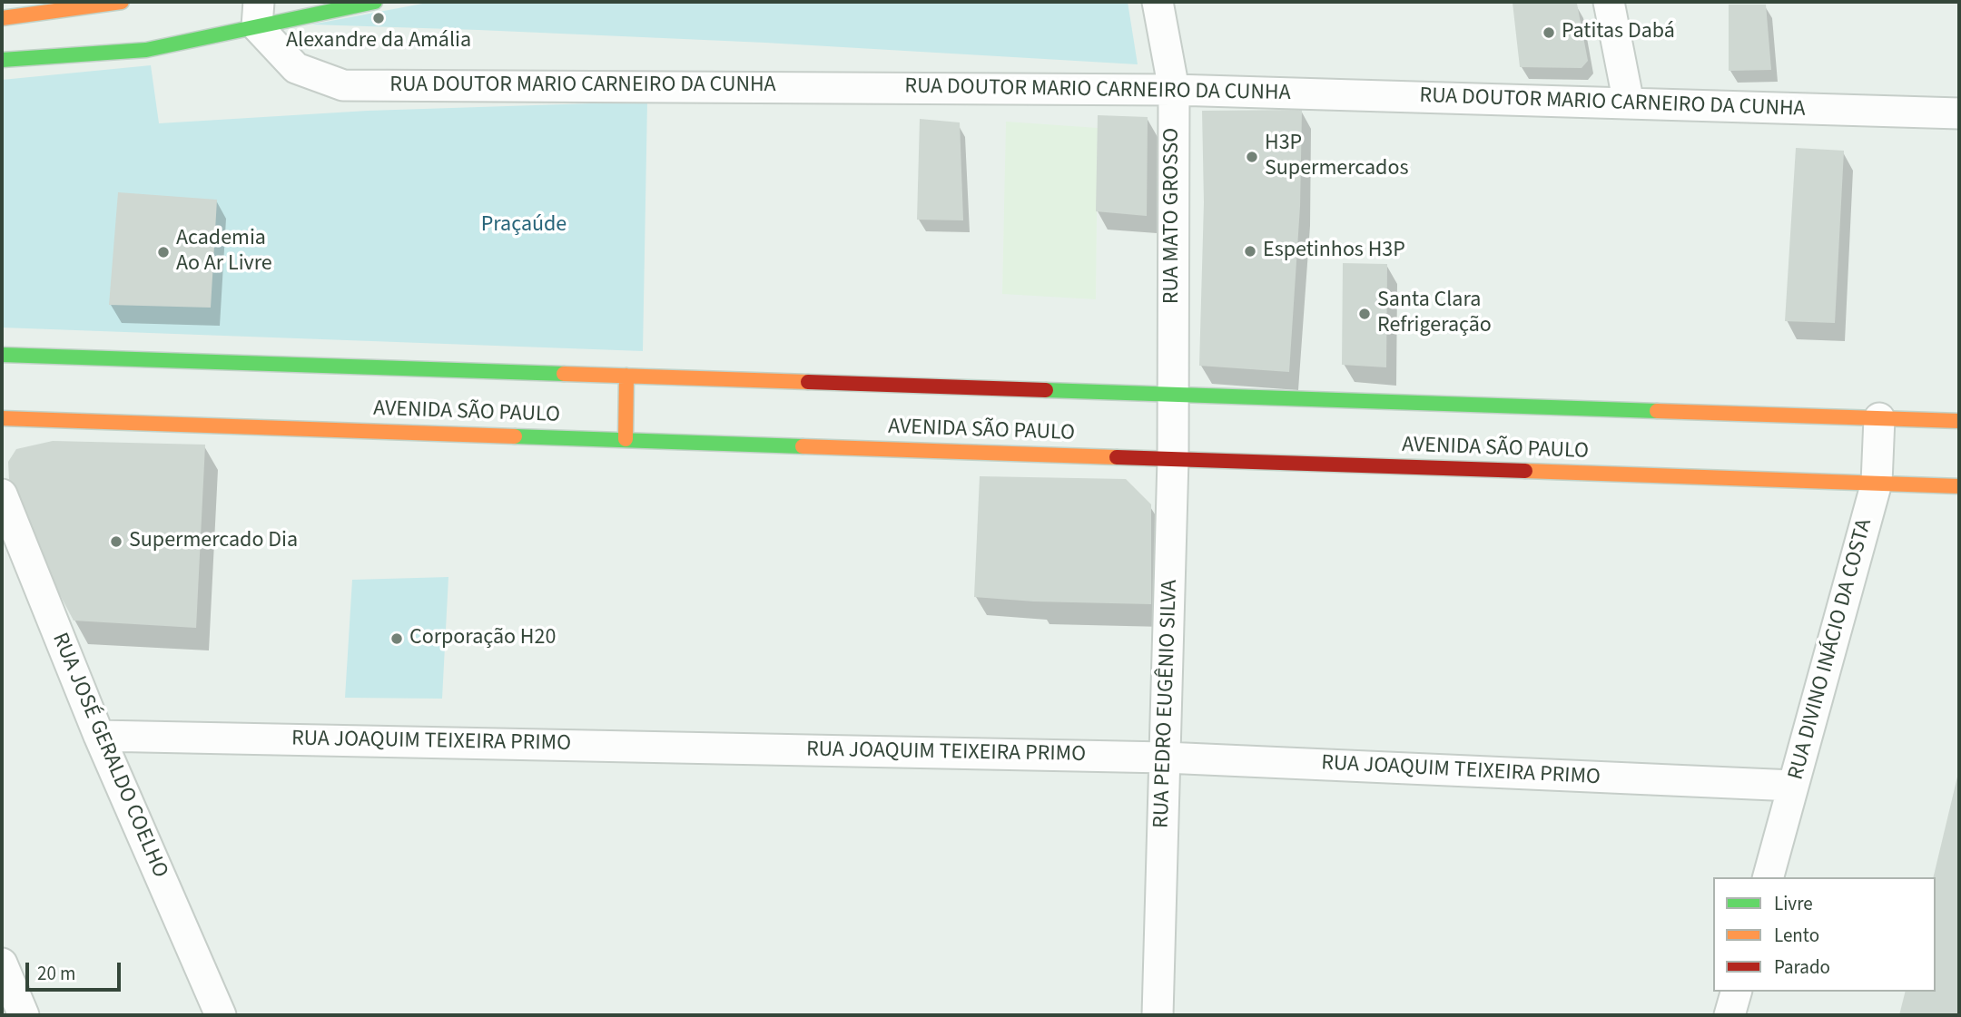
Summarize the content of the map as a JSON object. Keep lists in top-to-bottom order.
{
  "streets": {
    "main road": ["AVENIDA SÃO PAULO"],
    "street": [
      "RUA DOUTOR MARIO CARNEIRO DA CUNHA",
      "RUA MATO GROSSO",
      "RUA DIVINO INÁCIO DA COSTA",
      "RUA PEDRO EUGÊNIO SILVA",
      "RUA JOAQUIM TEIXEIRA PRIMO",
      "RUA JOSÉ GERALDO COELHO"
    ]
  },
  "crossings": [
    ["RUA DOUTOR MARIO CARNEIRO DA CUNHA", "RUA MATO GROSSO"],
    ["RUA MATO GROSSO", "AVENIDA SÃO PAULO"],
    ["RUA MATO GROSSO", "RUA PEDRO EUGÊNIO SILVA"],
    ["AVENIDA SÃO PAULO", "RUA DIVINO INÁCIO DA COSTA"],
    ["AVENIDA SÃO PAULO", "RUA PEDRO EUGÊNIO SILVA"],
    ["RUA DIVINO INÁCIO DA COSTA", "RUA JOAQUIM TEIXEIRA PRIMO"],
    ["RUA PEDRO EUGÊNIO SILVA", "RUA JOAQUIM TEIXEIRA PRIMO"],
    ["RUA JOAQUIM TEIXEIRA PRIMO", "RUA JOSÉ GERALDO COELHO"]
  ],
  "parks": ["Praçaúde"],
  "places": [
    "Alexandre da Amália",
    "Patitas Dabá",
    "H3P Supermercados",
    "Espetinhos H3P",
    "Academia Ao Ar Livre",
    "Santa Clara Refrigeração",
    "Supermercado Dia",
    "Corporação H20"
  ],
  "legend": ["Livre", "Lento", "Parado"],
  "scale_bar": "20 m"
}
